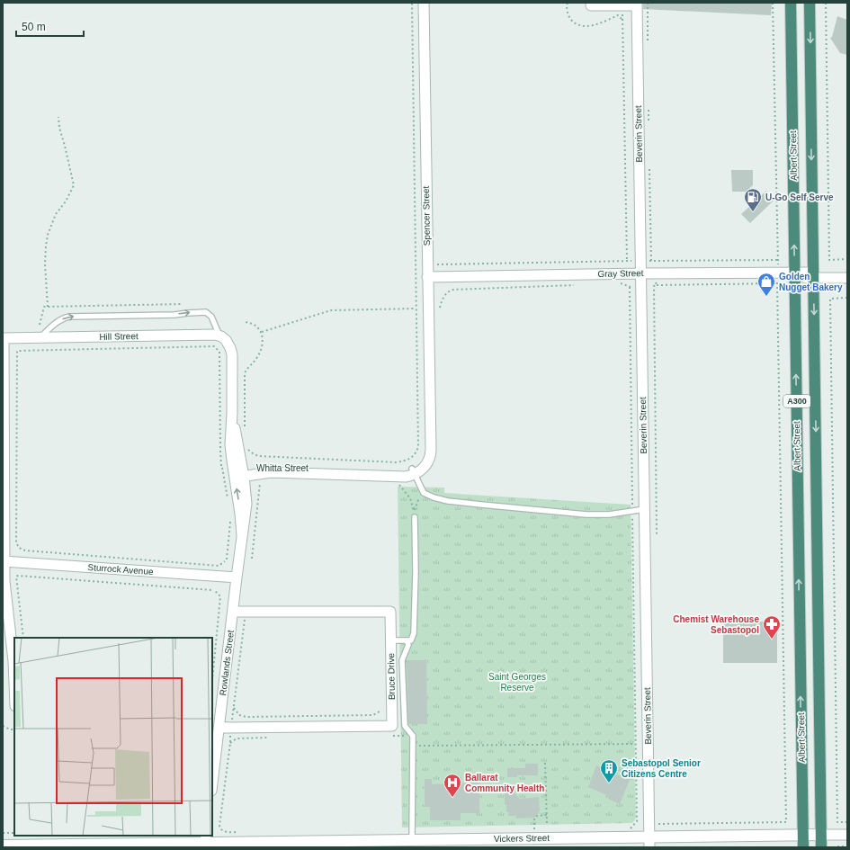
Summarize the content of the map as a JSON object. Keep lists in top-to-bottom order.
{
  "streets": {
    "highway": ["Albert Street", "A300"],
    "street": [
      "Beverin Street",
      "Spencer Street",
      "Gray Street",
      "Hill Street",
      "Whitta Street",
      "Sturrock Avenue",
      "Rowlands Street",
      "Bruce Drive",
      "Vickers Street"
    ]
  },
  "crossings": [
    ["Beverin Street", "Gray Street"],
    ["Beverin Street", "Vickers Street"],
    ["Albert Street", "Gray Street"],
    ["Albert Street", "Vickers Street"],
    ["Spencer Street", "Gray Street"],
    ["Spencer Street", "Whitta Street"],
    ["Hill Street", "Rowlands Street"],
    ["Whitta Street", "Rowlands Street"],
    ["Sturrock Avenue", "Rowlands Street"],
    ["Rowlands Street", "Bruce Drive"]
  ],
  "parks": ["Saint Georges Reserve"],
  "places": {
    "fuel station": ["U-Go Self Serve"],
    "shop": ["Golden Nugget Bakery"],
    "pharmacy": ["Chemist Warehouse Sebastopol"],
    "building": ["Sebastopol Senior Citizens Centre"],
    "hospital": ["Ballarat Community Health"]
  },
  "scale_bar": "50 m"
}
